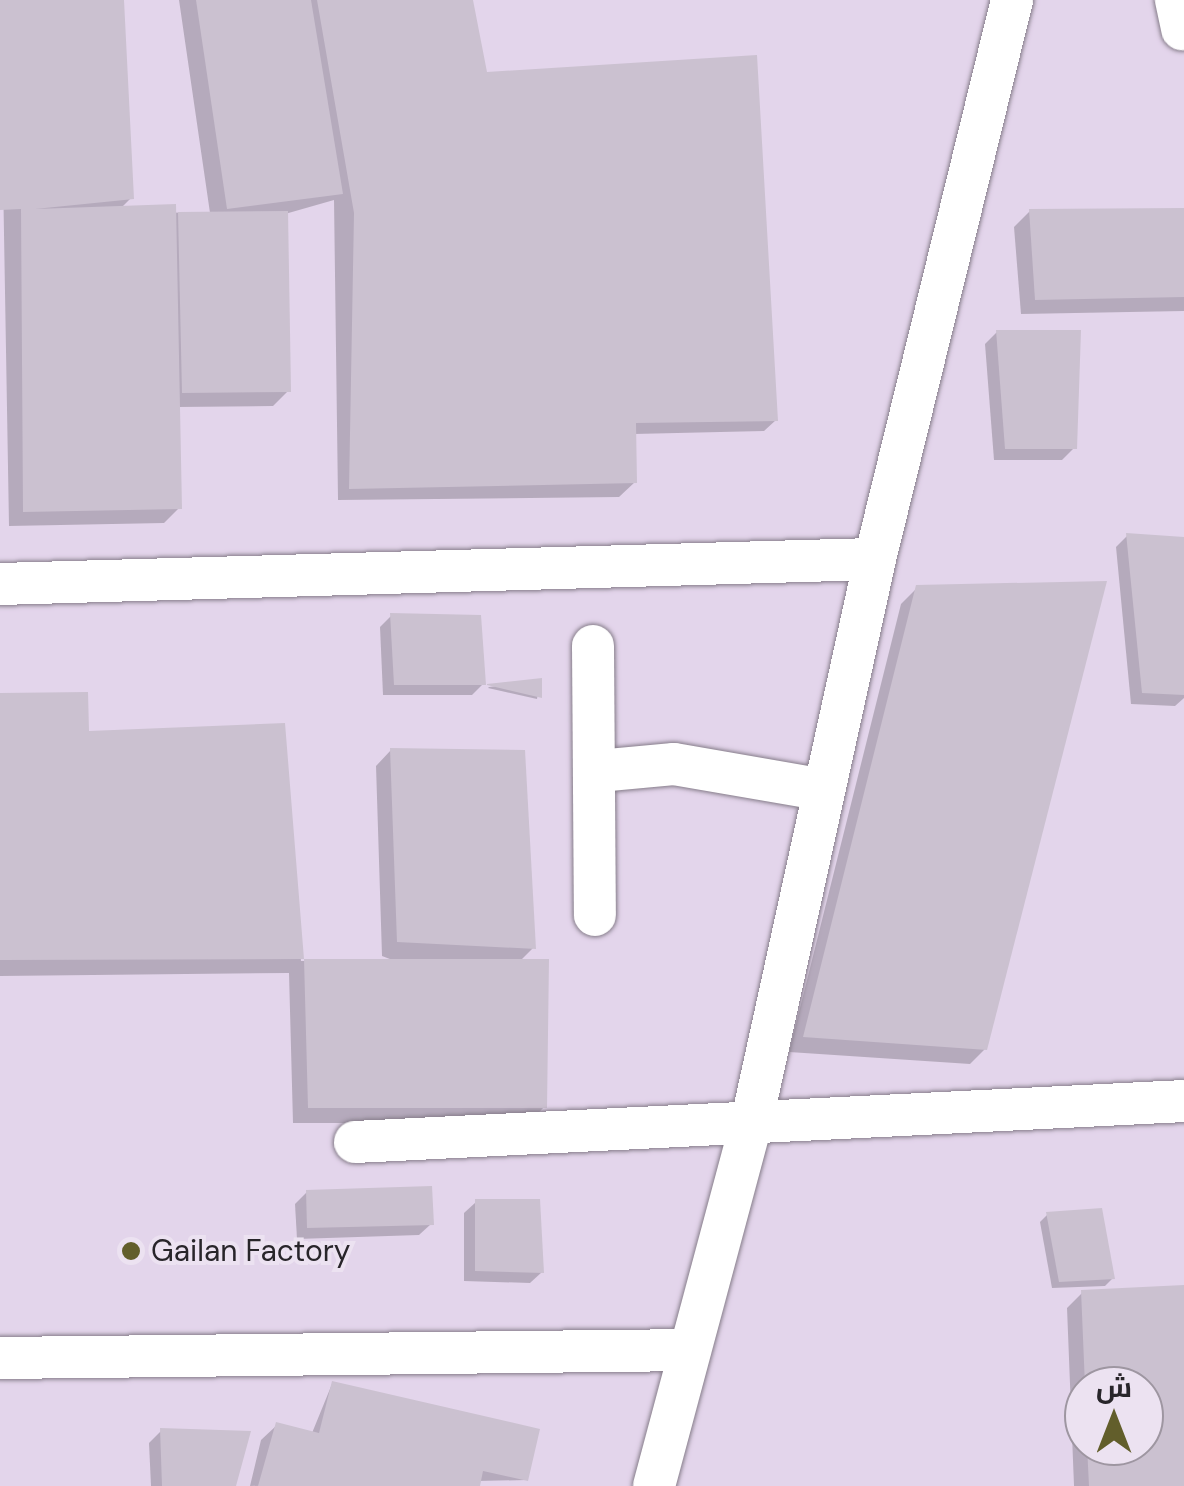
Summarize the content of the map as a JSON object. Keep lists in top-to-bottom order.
{
  "places": ["Gailan Factory"],
  "north": "top"
}
